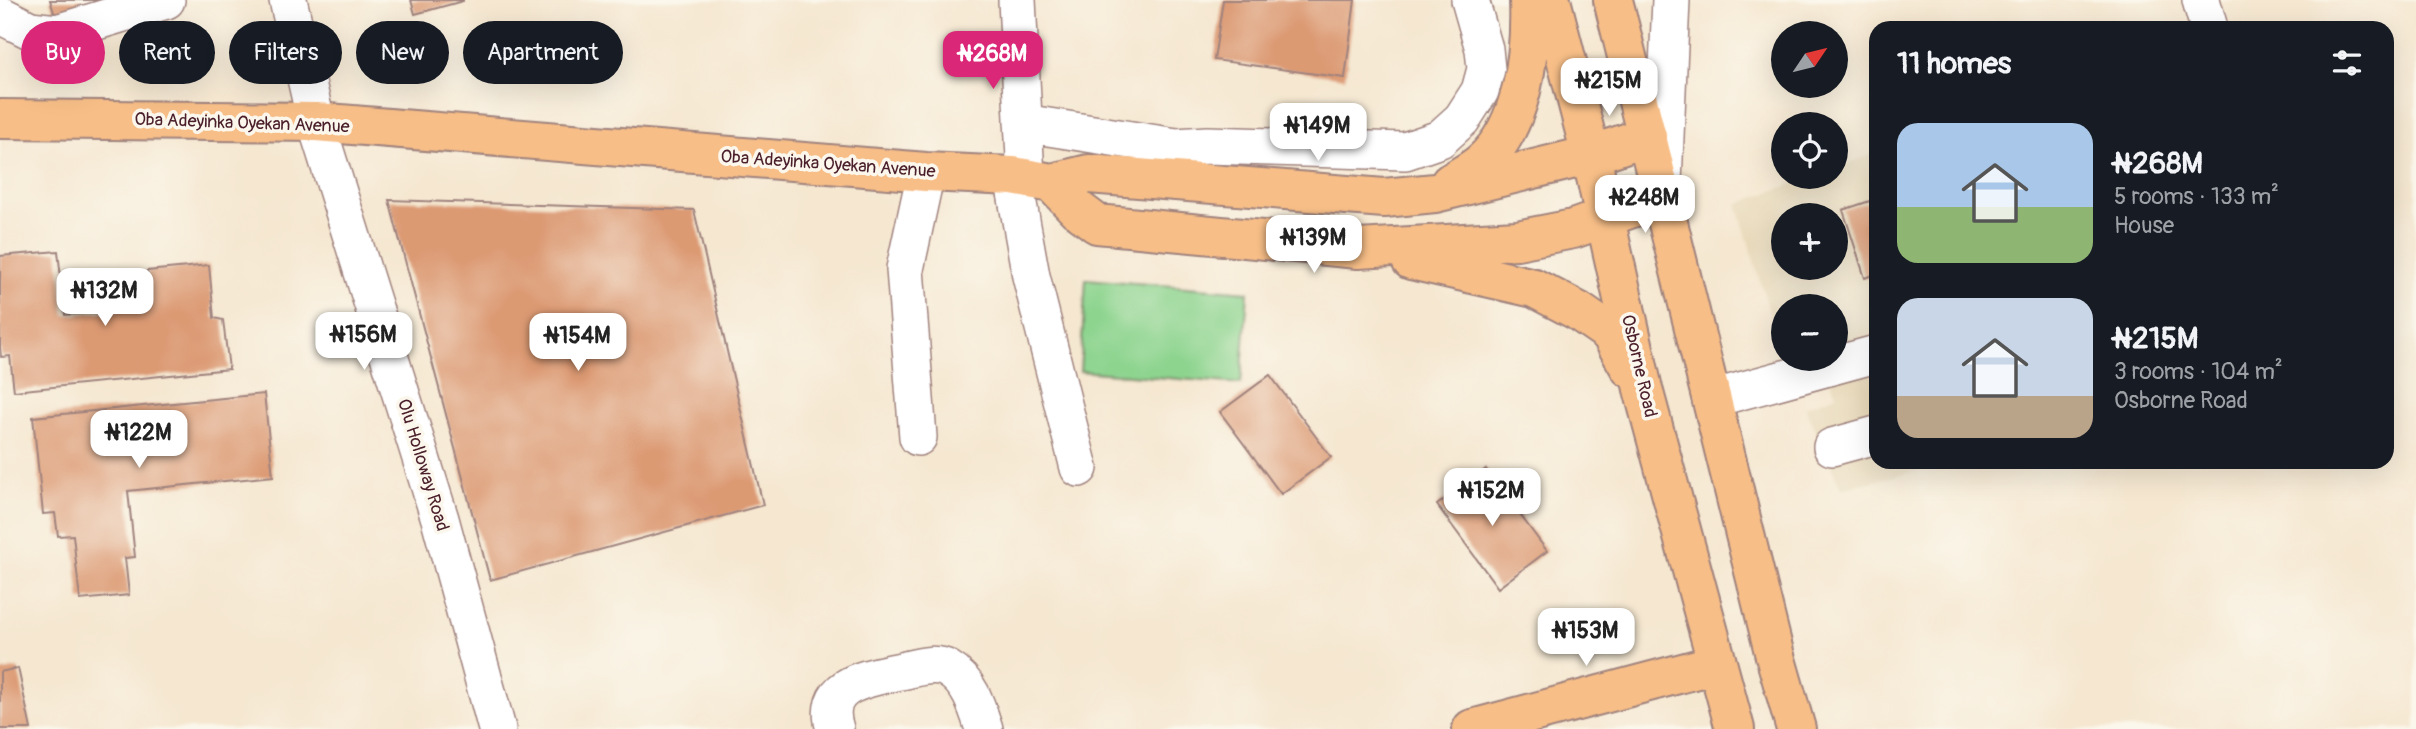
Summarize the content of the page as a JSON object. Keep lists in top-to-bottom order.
{
  "streets": {
    "main road": ["Oba Adeyinka Oyekan Avenue", "Osborne Road"],
    "street": ["Olu Holloway Road"]
  },
  "crossings": [
    ["Oba Adeyinka Oyekan Avenue", "Osborne Road"],
    ["Oba Adeyinka Oyekan Avenue", "Olu Holloway Road"]
  ],
  "north": "top right",
  "page": {
    "map_buttons": ["+", "−"],
    "chip": [
      "Buy",
      "Rent",
      "Filters",
      "New",
      "Apartment"
    ],
    "heading": "11 homes",
    "price": [
      "₦268M",
      "₦215M",
      "₦149M",
      "₦248M",
      "₦139M",
      "₦132M",
      "₦156M",
      "₦154M",
      "₦122M",
      "₦152M",
      "₦153M"
    ],
    "list": [
      {
        "name": "₦268M",
        "note": "5 rooms · 133 m² · House"
      },
      {
        "name": "₦215M",
        "note": "3 rooms · 104 m² · Osborne Road"
      }
    ]
  }
}
